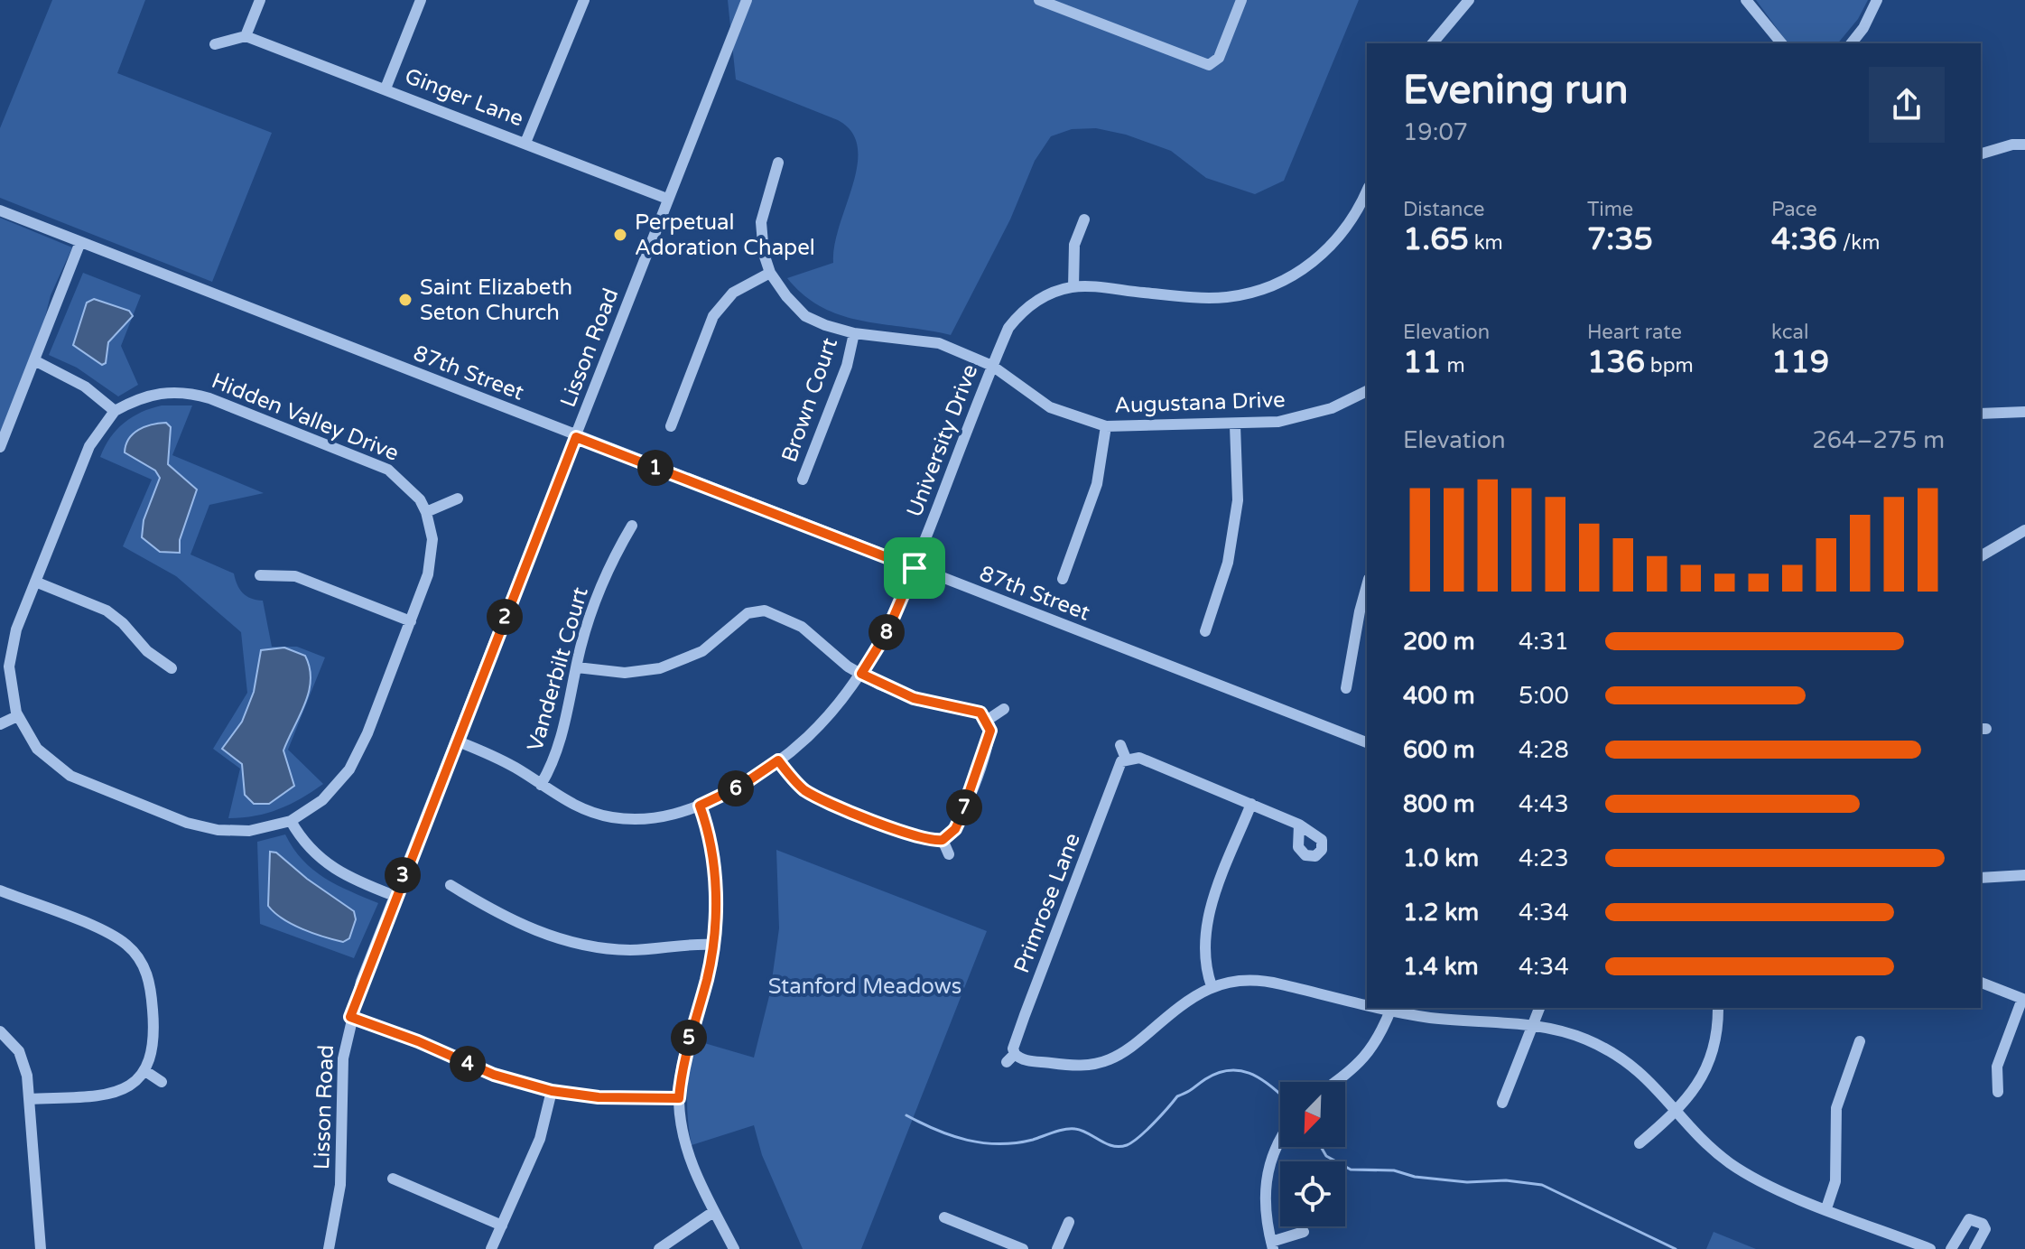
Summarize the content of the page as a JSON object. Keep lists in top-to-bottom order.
{
  "streets": {
    "street": [
      "Ginger Lane",
      "Lisson Road",
      "87th Street",
      "Brown Court",
      "Augustana Drive",
      "Hidden Valley Drive",
      "University Drive",
      "Vanderbilt Court",
      "Primrose Lane"
    ]
  },
  "crossings": [
    ["Ginger Lane", "Lisson Road"],
    ["Lisson Road", "87th Street"],
    ["Lisson Road", "University Drive"],
    ["87th Street", "University Drive"],
    ["Brown Court", "Augustana Drive"],
    ["Augustana Drive", "University Drive"],
    ["University Drive", "Vanderbilt Court"]
  ],
  "parks": ["Stanford Meadows"],
  "places": ["Perpetual Adoration Chapel", "Saint Elizabeth Seton Church"],
  "north": "bottom left",
  "page": {
    "heading": ["Evening run", "19:07"],
    "stats": [
      ["Distance", "1.65 km"],
      ["Time", "7:35"],
      ["Pace", "4:36 /km"],
      ["Elevation", "11 m"],
      ["Heart rate", "136 bpm"],
      ["kcal", "119"]
    ],
    "chart": ["Elevation", "264–275 m"],
    "pins": [
      "1",
      "2",
      "8",
      "6",
      "7",
      "3",
      "5",
      "4"
    ],
    "list": [
      {
        "name": "200 m",
        "note": "4:31"
      },
      {
        "name": "400 m",
        "note": "5:00"
      },
      {
        "name": "600 m",
        "note": "4:28"
      },
      {
        "name": "800 m",
        "note": "4:43"
      },
      {
        "name": "1.0 km",
        "note": "4:23"
      },
      {
        "name": "1.2 km",
        "note": "4:34"
      },
      {
        "name": "1.4 km",
        "note": "4:34"
      }
    ]
  }
}
